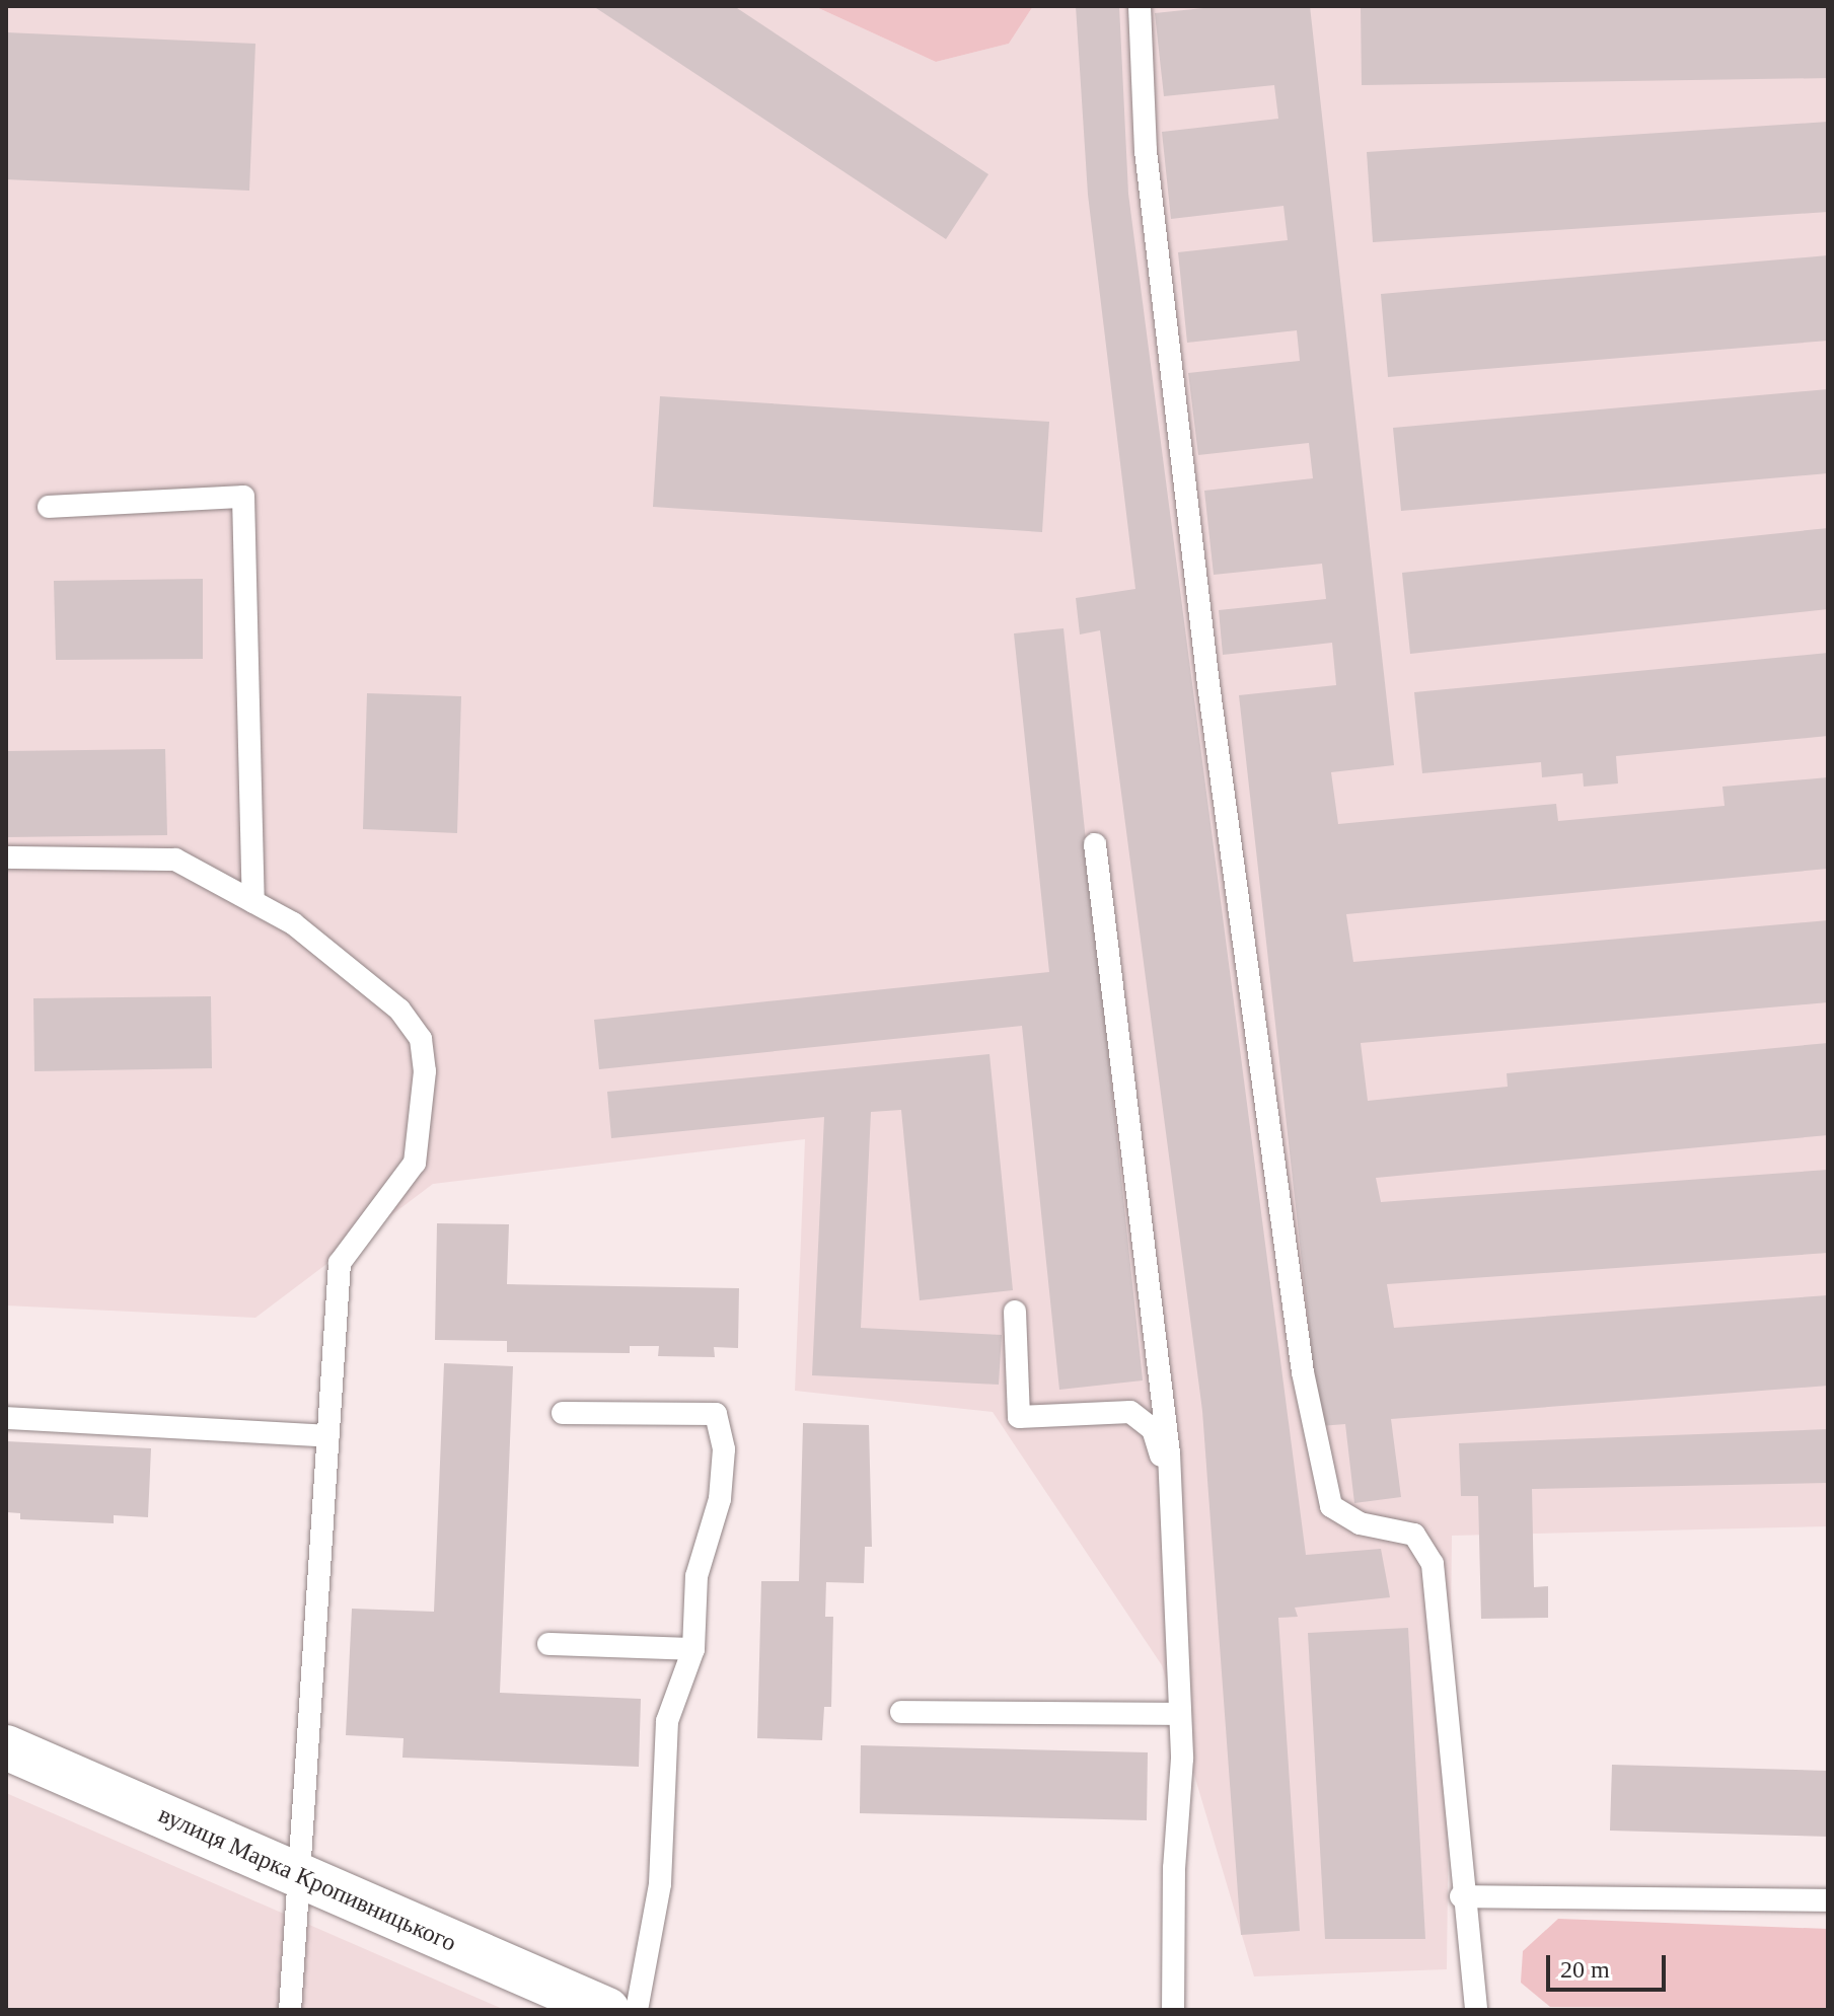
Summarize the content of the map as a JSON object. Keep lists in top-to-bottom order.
{
  "streets": {
    "street": ["вулиця Марка Кропивницького"]
  },
  "scale_bar": "20 m"
}
